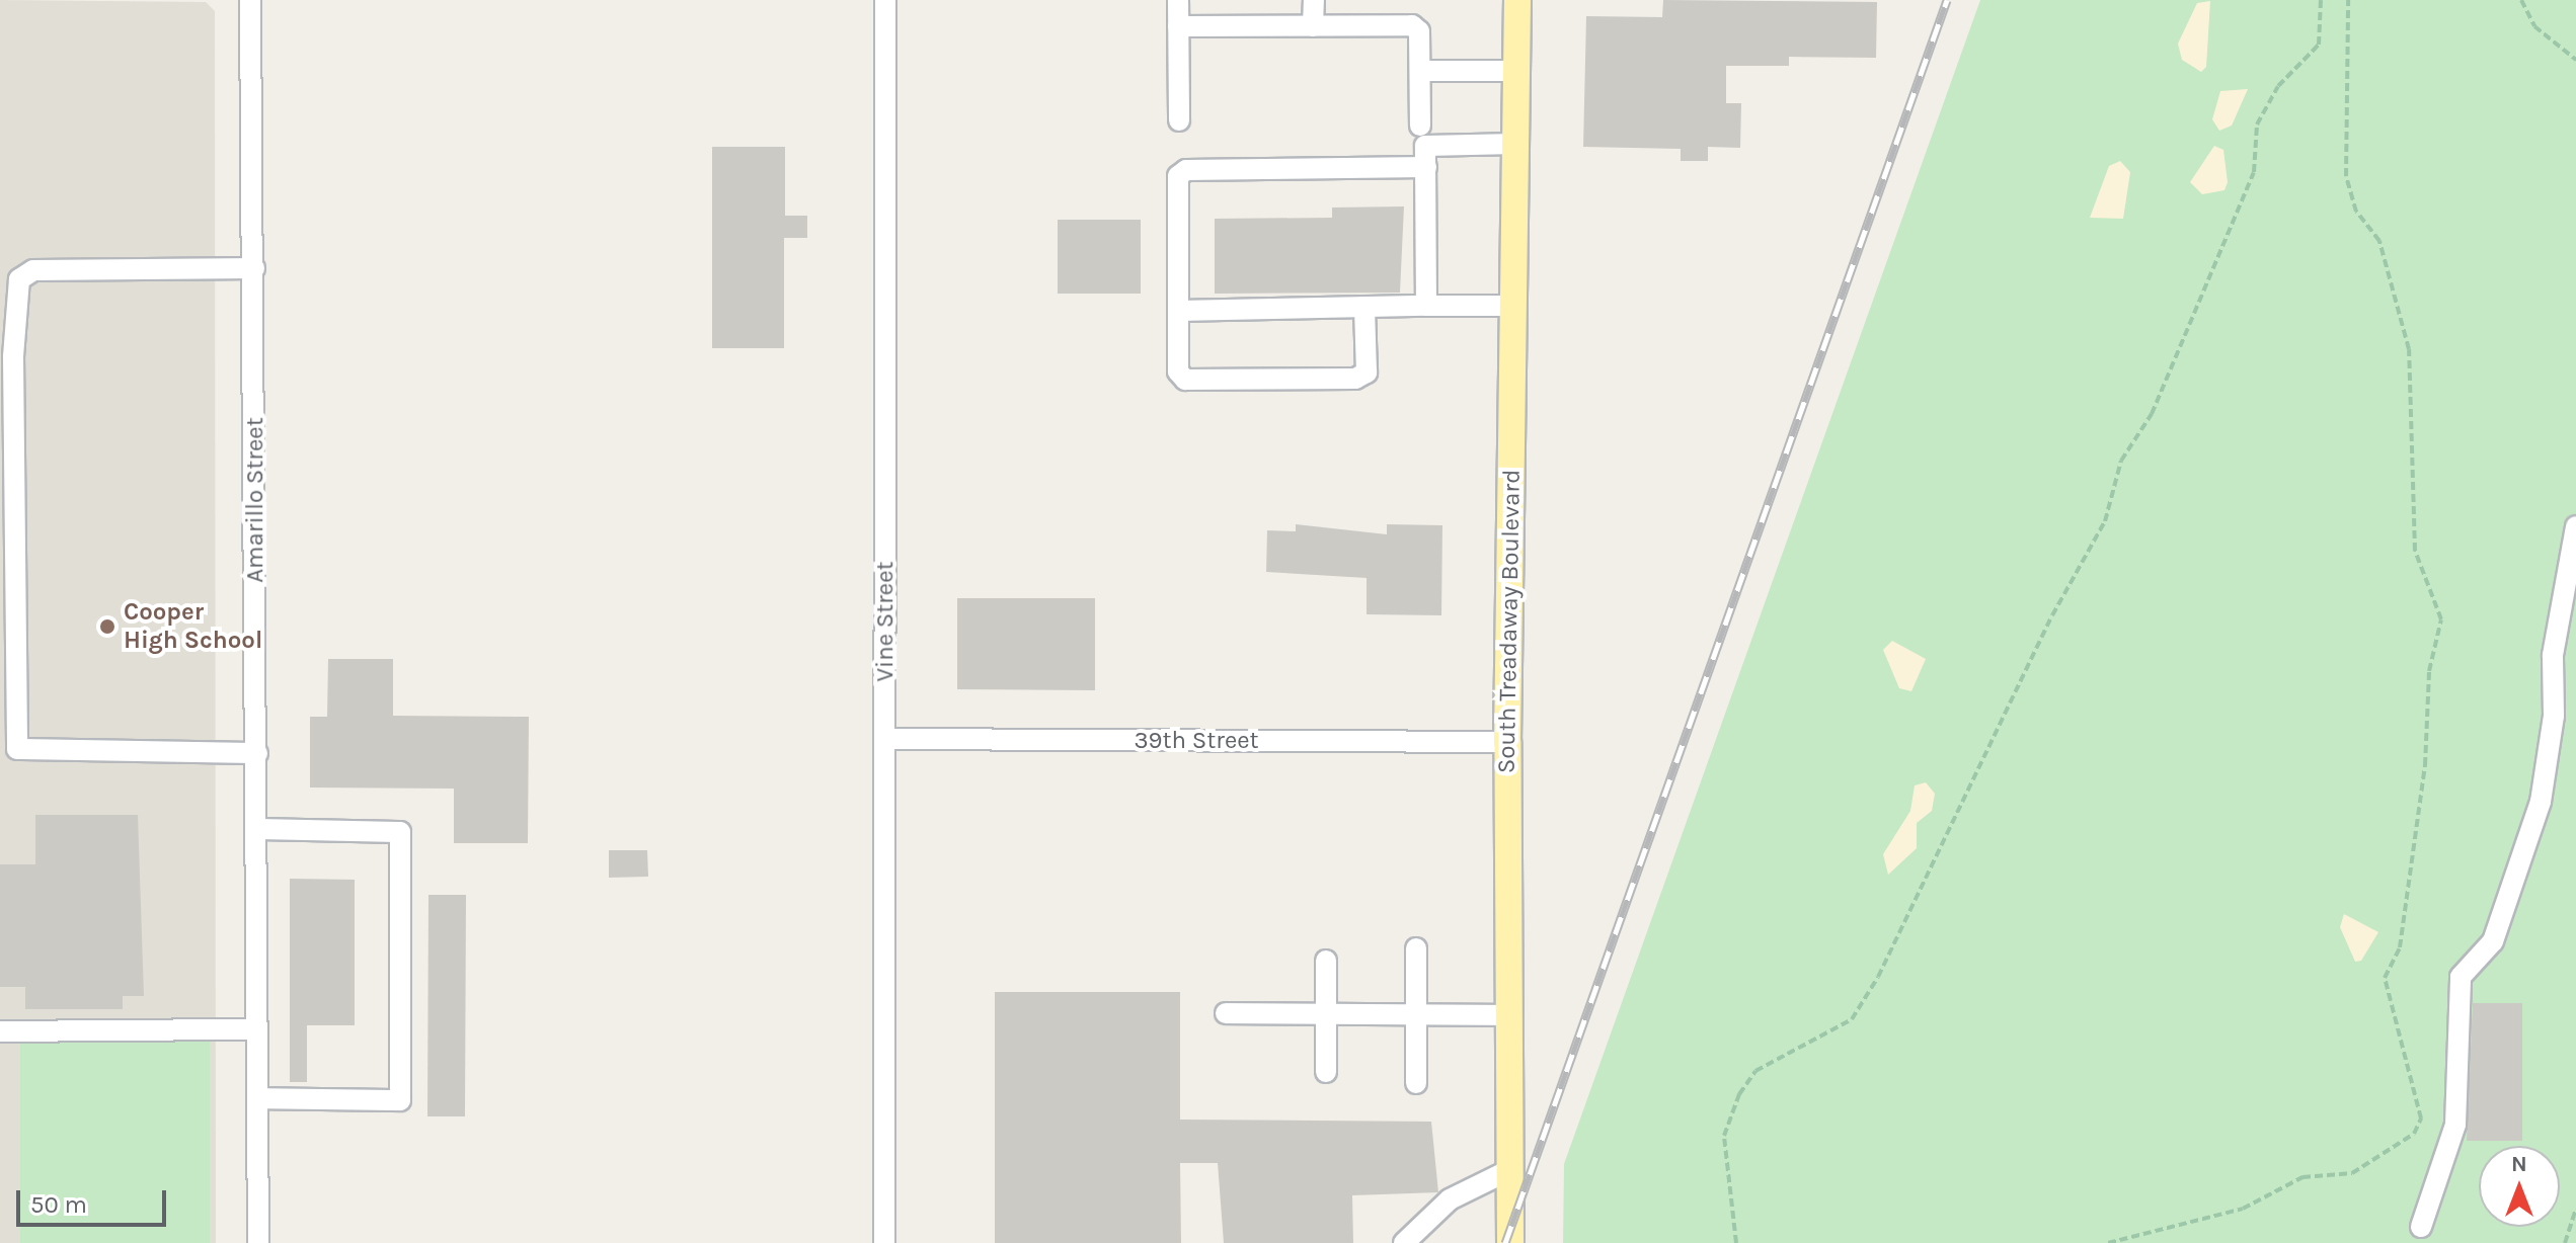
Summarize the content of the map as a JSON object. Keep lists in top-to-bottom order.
{
  "streets": {
    "main road": ["South Treadaway Boulevard"],
    "street": ["Amarillo Street", "Vine Street", "39th Street"]
  },
  "crossings": [
    ["Vine Street", "39th Street"],
    ["South Treadaway Boulevard", "39th Street"]
  ],
  "places": ["Cooper High School"],
  "scale_bar": "50 m",
  "north": "top"
}
